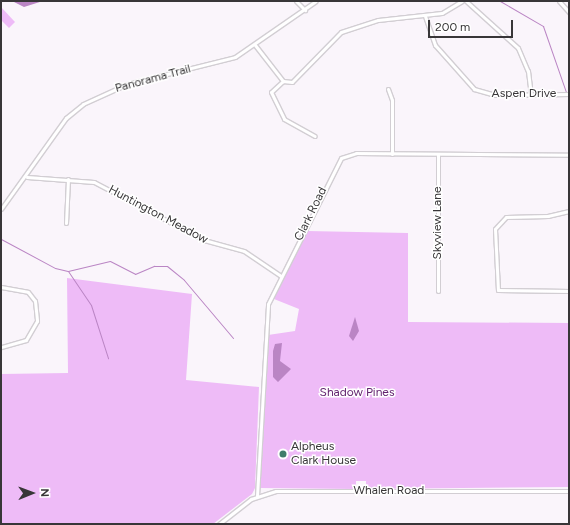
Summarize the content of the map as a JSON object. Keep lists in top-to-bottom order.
{
  "streets": {
    "street": [
      "Panorama Trail",
      "Aspen Drive",
      "Clark Road",
      "Huntington Meadow",
      "Skyview Lane",
      "Whalen Road"
    ]
  },
  "crossings": [
    ["Panorama Trail", "Huntington Meadow"],
    ["Clark Road", "Huntington Meadow"],
    ["Clark Road", "Skyview Lane"],
    ["Clark Road", "Whalen Road"]
  ],
  "parks": ["Shadow Pines"],
  "places": ["Alpheus Clark House"],
  "scale_bar": "200 m",
  "north": "right"
}
